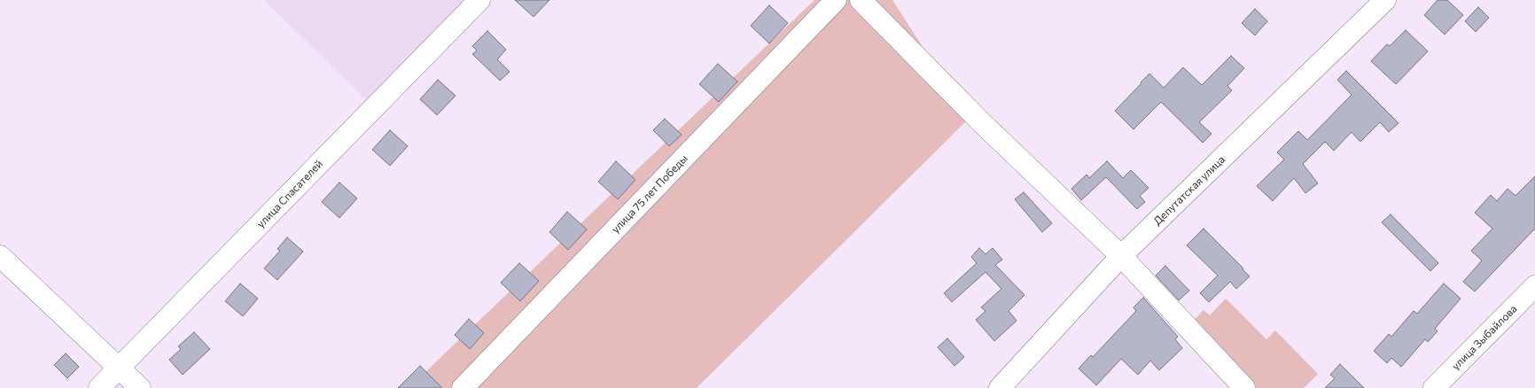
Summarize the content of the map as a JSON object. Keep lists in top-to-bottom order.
{
  "streets": {
    "street": [
      "Депутатская улица",
      "улица Спасателей",
      "улица 75 лет Победы",
      "улица Зыбайлова"
    ]
  }
}
